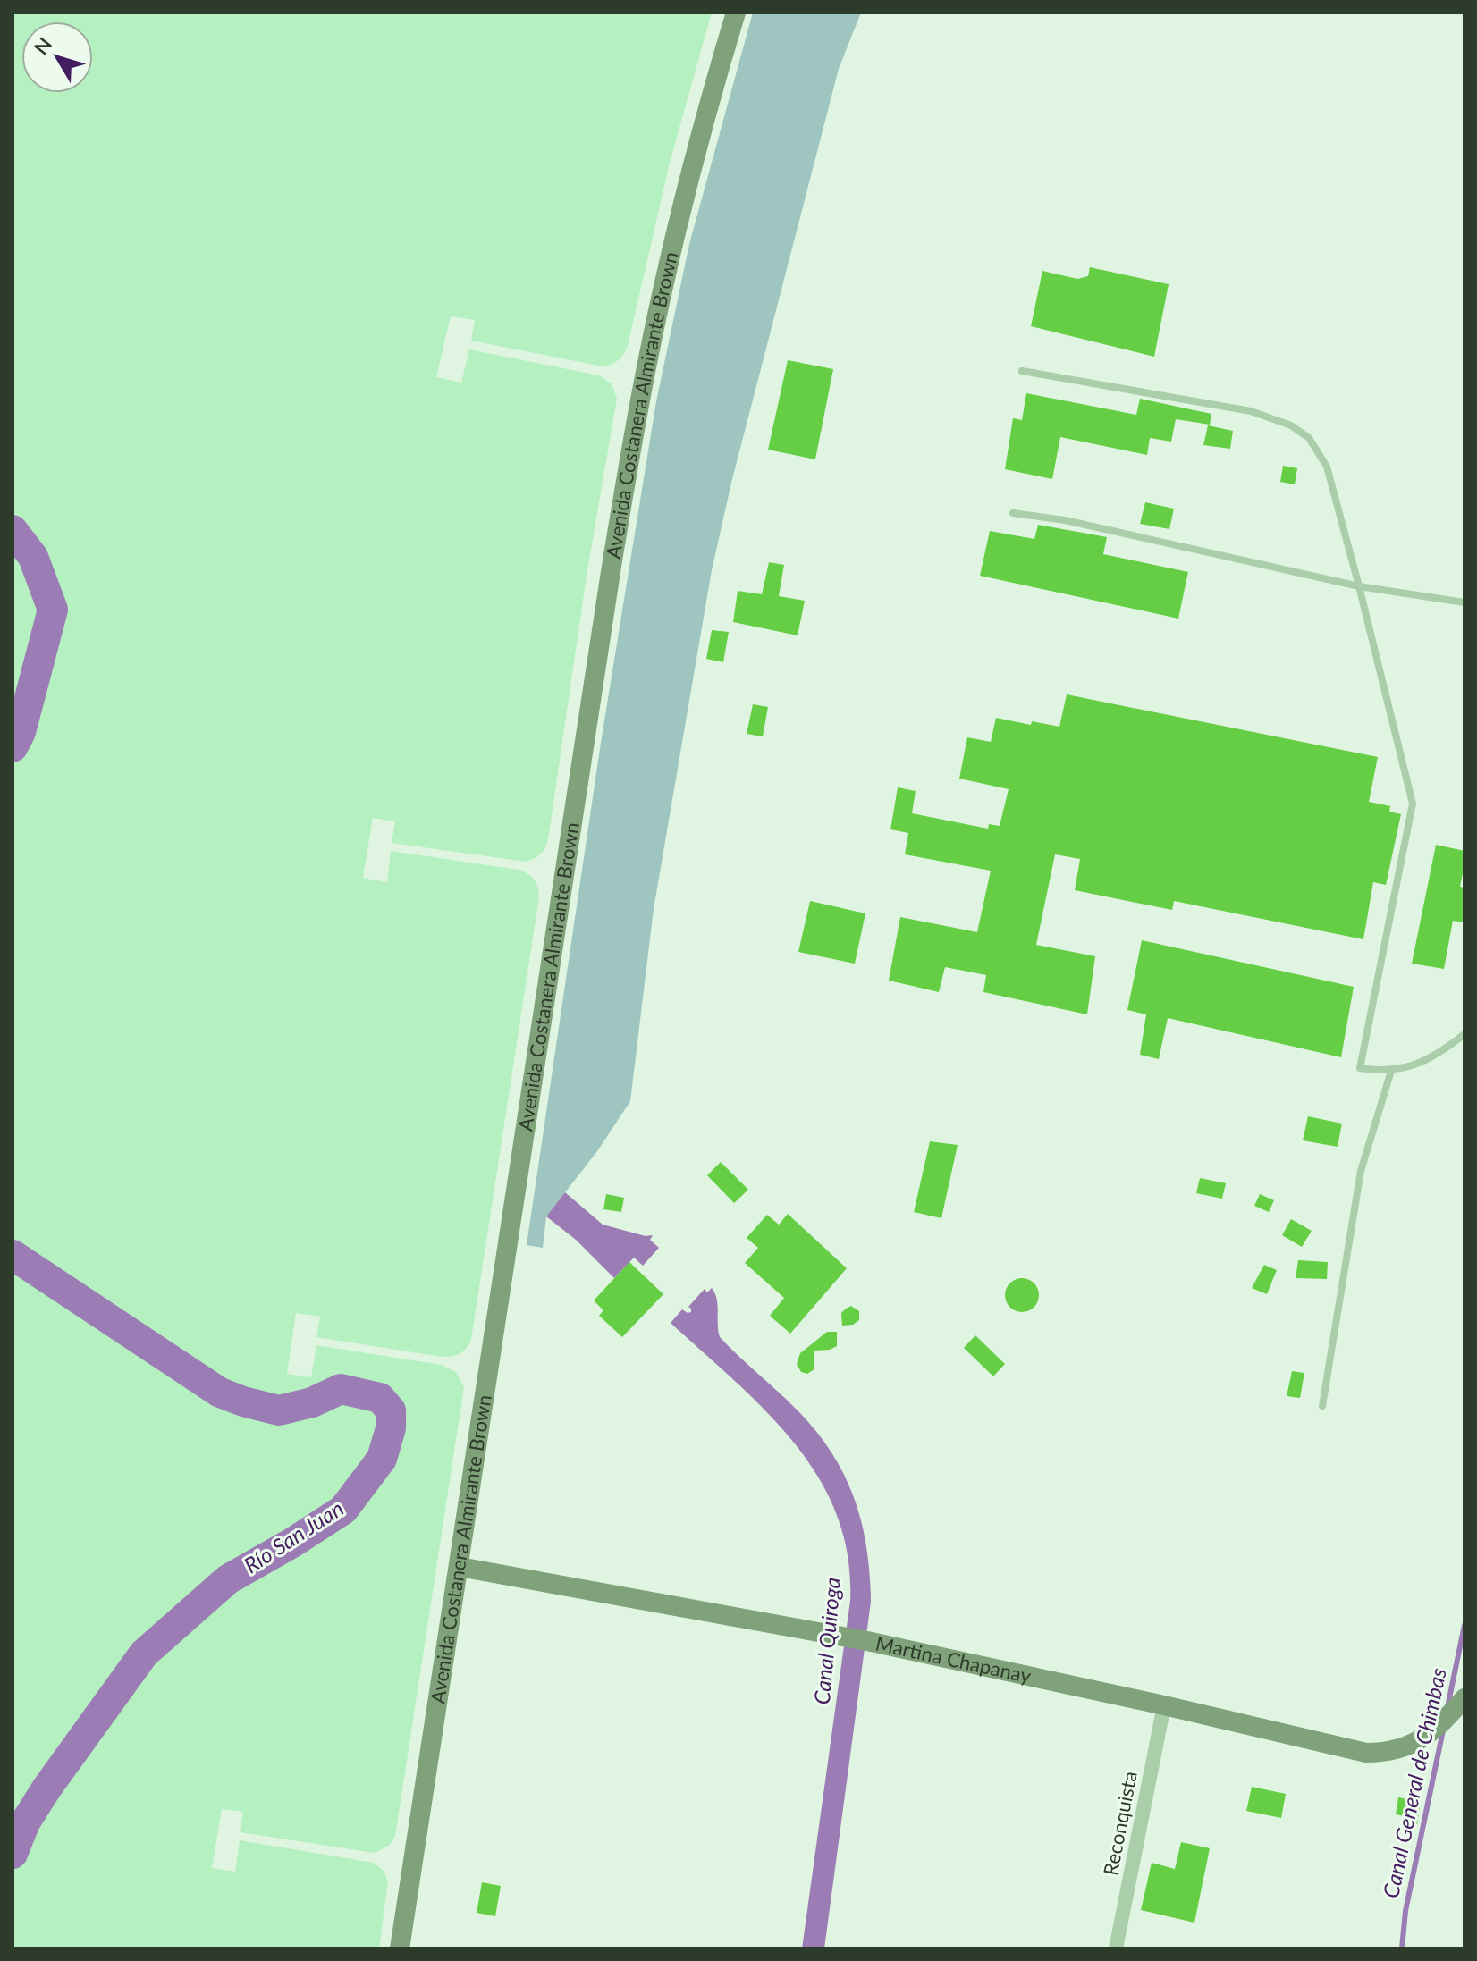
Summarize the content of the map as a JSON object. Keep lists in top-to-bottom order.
{
  "streets": {
    "main road": ["Avenida Costanera Almirante Brown", "Martina Chapanay"],
    "street": ["Reconquista"]
  },
  "crossings": [
    ["Avenida Costanera Almirante Brown", "Martina Chapanay"],
    ["Martina Chapanay", "Reconquista"]
  ],
  "water": ["Río San Juan", "Canal Quiroga", "Canal General de Chimbas"],
  "north": "top left"
}
